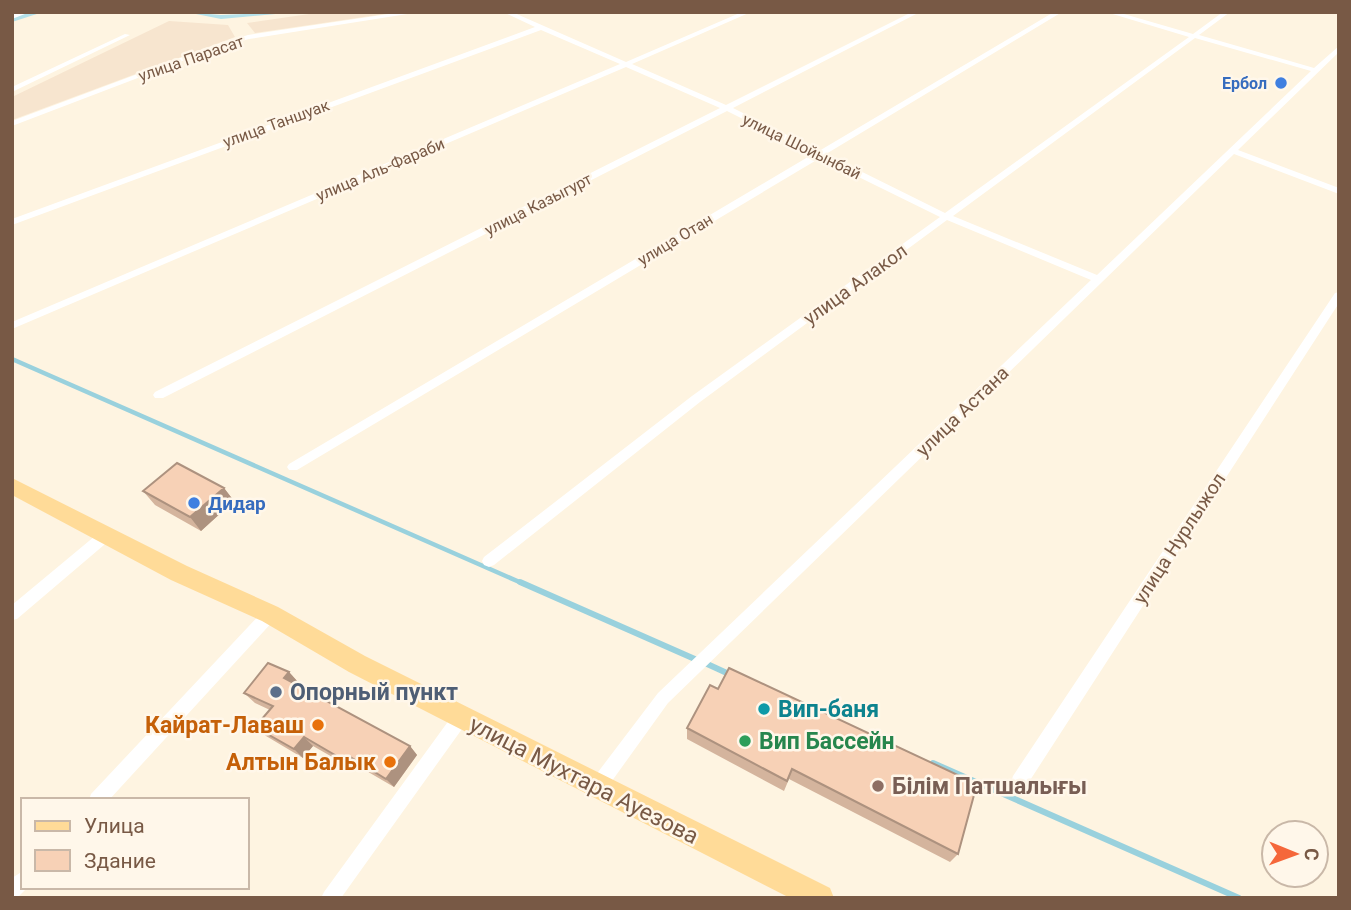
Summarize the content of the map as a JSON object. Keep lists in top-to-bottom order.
{
  "streets": {
    "main road": ["улица Мухтара Ауезова"],
    "street": [
      "улица Парасат",
      "улица Таншуак",
      "улица Шойынбай",
      "улица Аль-Фараби",
      "улица Казыгурт",
      "улица Отан",
      "улица Алакол",
      "улица Астана",
      "улица Нурлыжол"
    ]
  },
  "crossings": [
    ["улица Таншуак", "улица Шойынбай"],
    ["улица Шойынбай", "улица Аль-Фараби"],
    ["улица Шойынбай", "улица Казыгурт"],
    ["улица Шойынбай", "улица Отан"],
    ["улица Шойынбай", "улица Алакол"],
    ["улица Шойынбай", "улица Астана"],
    ["улица Астана", "улица Мухтара Ауезова"]
  ],
  "places": [
    "Ербол",
    "Дидар",
    "Опорный пункт",
    "Вип-баня",
    "Кайрат-Лаваш",
    "Вип Бассейн",
    "Алтын Балык",
    "Білім Патшалығы"
  ],
  "legend": ["Улица", "Здание"],
  "north": "right"
}
